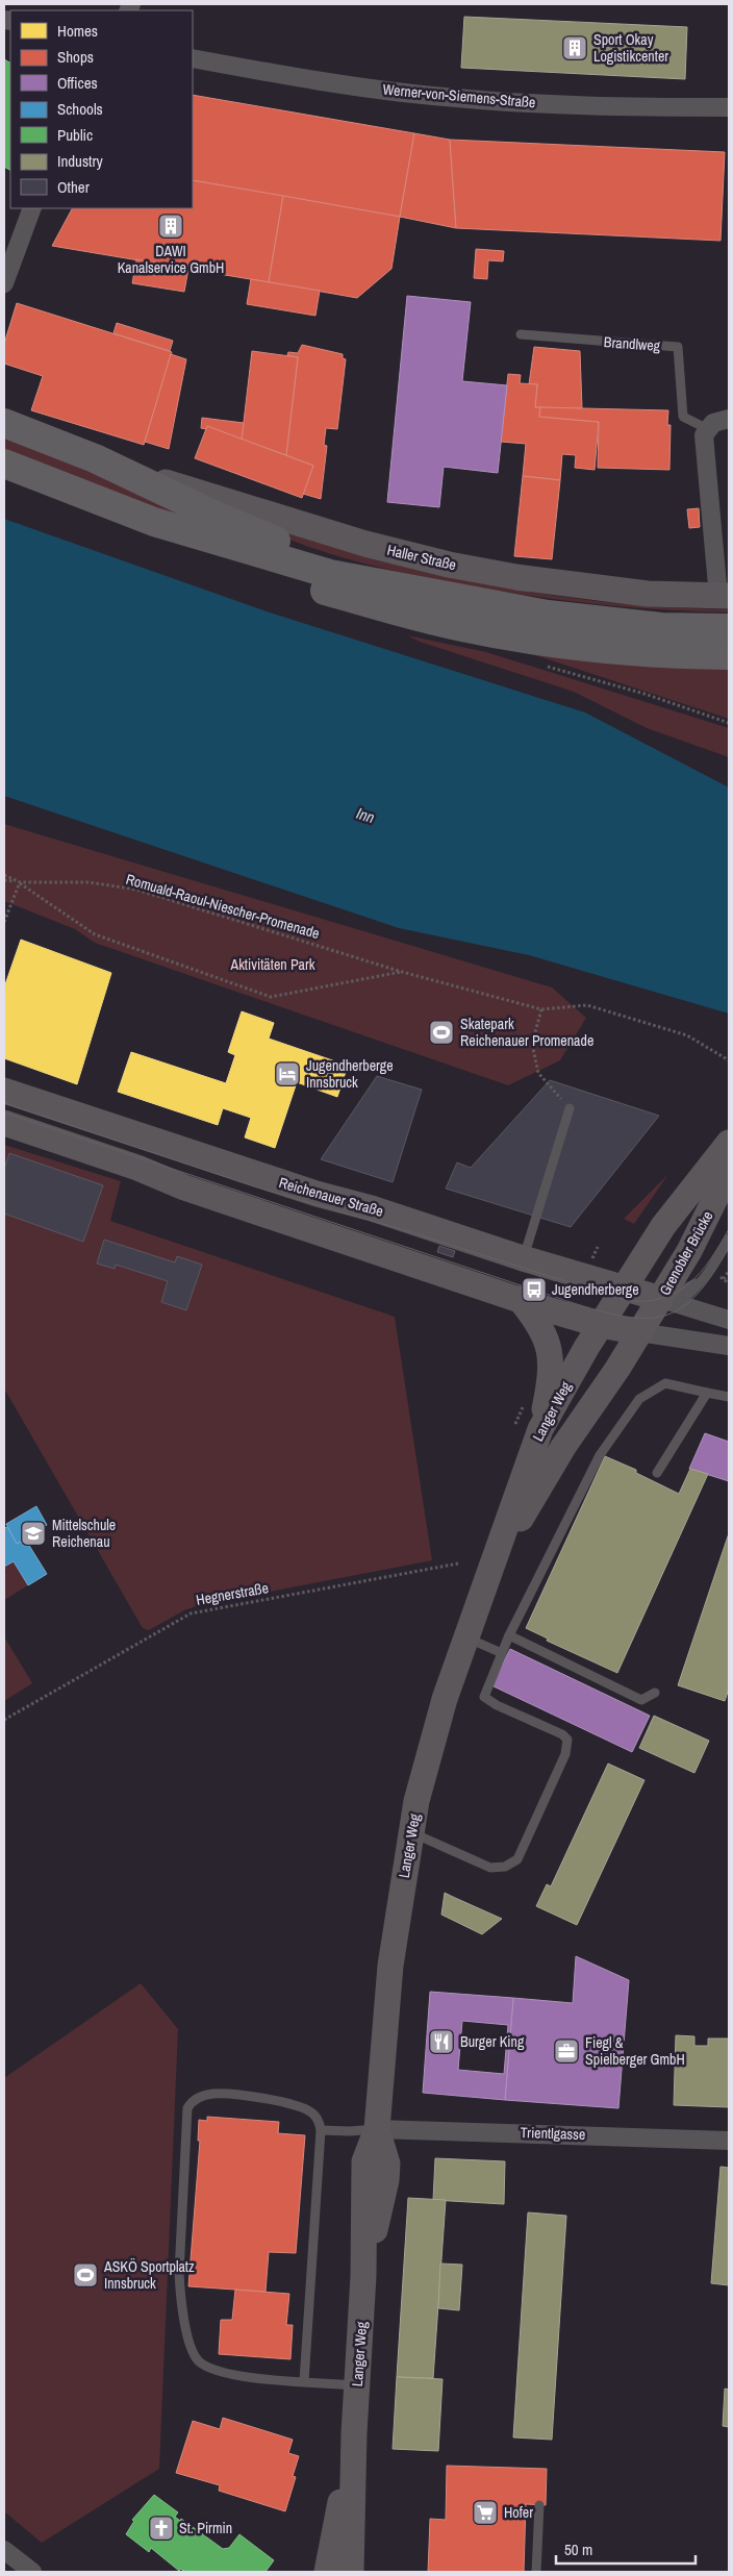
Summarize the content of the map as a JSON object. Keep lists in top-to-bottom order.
{
  "streets": {
    "main road": [
      "Haller Straße",
      "Reichenauer Straße",
      "Grenobler Brücke",
      "Langer Weg"
    ],
    "street": ["Werner-von-Siemens-Straße", "Trientlgasse"],
    "lane": ["Brandlweg"],
    "path": ["Romuald-Raoul-Niescher-Promenade", "Hegnerstraße"]
  },
  "crossings": [
    ["Reichenauer Straße", "Grenobler Brücke"],
    ["Reichenauer Straße", "Langer Weg"],
    ["Grenobler Brücke", "Langer Weg"],
    ["Langer Weg", "Trientlgasse"]
  ],
  "water": ["Inn"],
  "parks": ["Aktivitäten Park"],
  "places": {
    "building": ["Sport Okay Logistikcenter", "DAWI Kanalservice GmbH"],
    "sports": ["Skatepark Reichenauer Promenade", "ASKÖ Sportplatz Innsbruck"],
    "hotel": ["Jugendherberge Innsbruck"],
    "bus stop": ["Jugendherberge"],
    "school or university": ["Mittelschule Reichenau"],
    "restaurant": ["Burger King"],
    "office": ["Fiegl & Spielberger GmbH"],
    "supermarket": ["Hofer"],
    "church": ["St. Pirmin"]
  },
  "legend": [
    "Homes",
    "Shops",
    "Offices",
    "Schools",
    "Public",
    "Industry",
    "Other"
  ],
  "scale_bar": "50 m"
}
